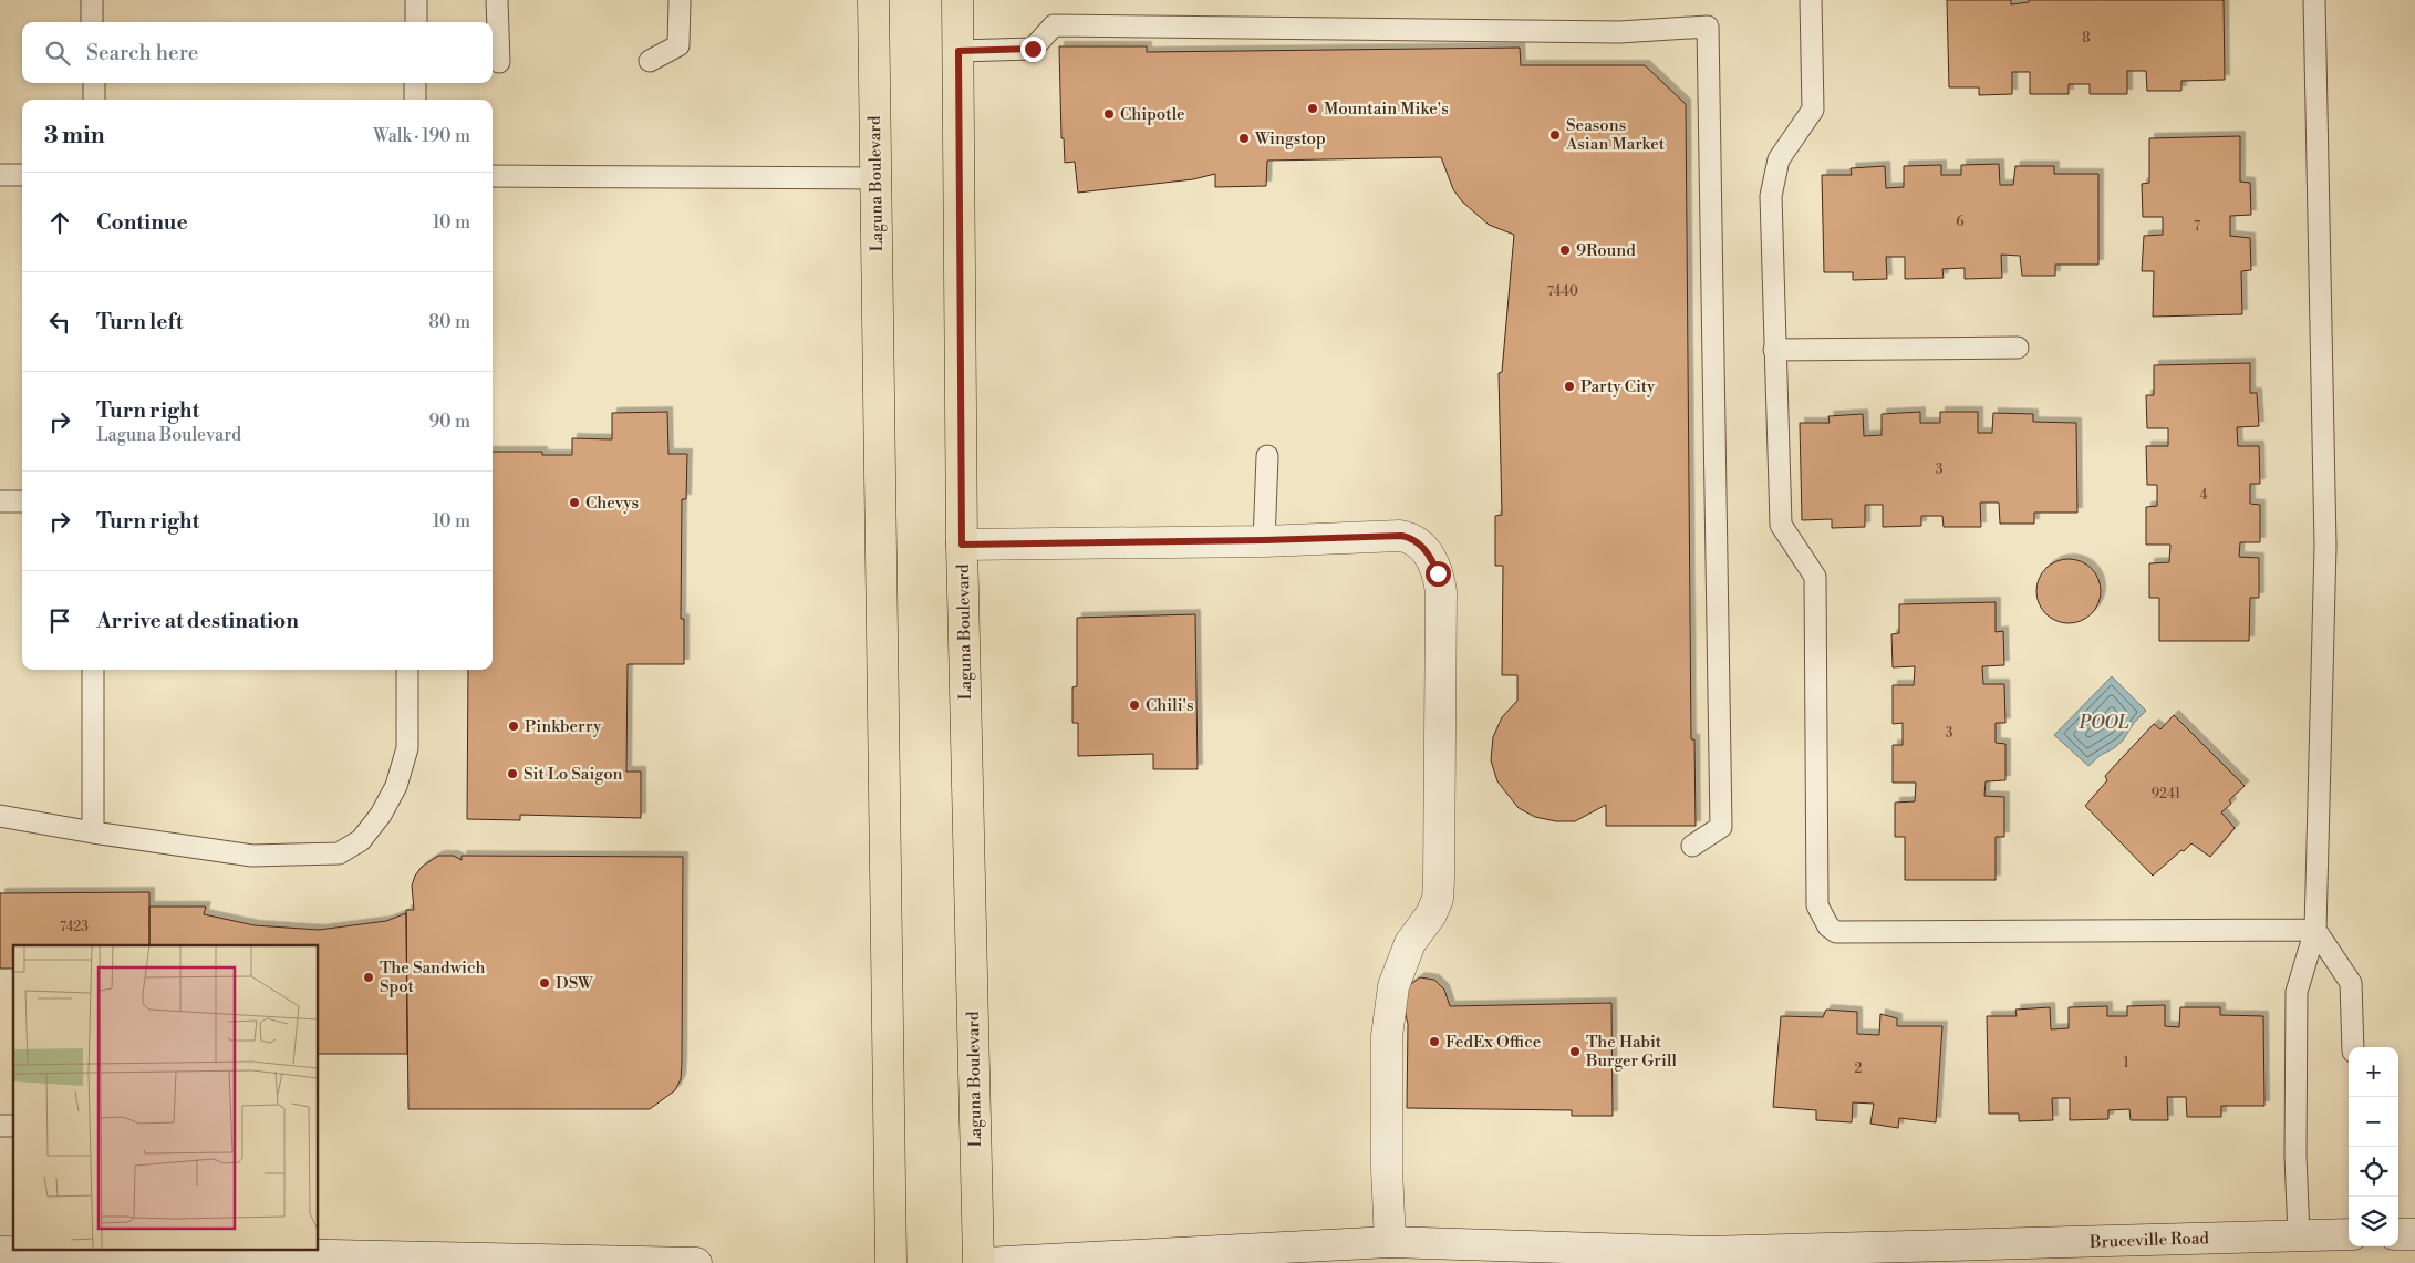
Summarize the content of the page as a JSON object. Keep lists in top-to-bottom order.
{
  "streets": {
    "main road": ["Laguna Boulevard", "Bruceville Road"]
  },
  "water": ["POOL"],
  "places": [
    "Mountain Mike's",
    "Chipotle",
    "Seasons Asian Market",
    "Wingstop",
    "9Round",
    "Party City",
    "Chevys",
    "Chili's",
    "Pinkberry",
    "Sit Lo Saigon",
    "The Sandwich Spot",
    "DSW",
    "FedEx Office",
    "The Habit Burger Grill"
  ],
  "house_numbers": [
    "8",
    "6",
    "7",
    "7440",
    "3",
    "4",
    "3",
    "9241",
    "7423",
    "1",
    "2"
  ],
  "page": {
    "search": "Search here",
    "heading": ["3 min", "Walk · 190 m"],
    "list": [
      ["Continue", "10 m"],
      ["Turn left", "80 m"],
      ["Turn right", "Laguna Boulevard", "90 m"],
      ["Turn right", "10 m"],
      "Arrive at destination"
    ],
    "map_buttons": ["+", "−"]
  }
}
